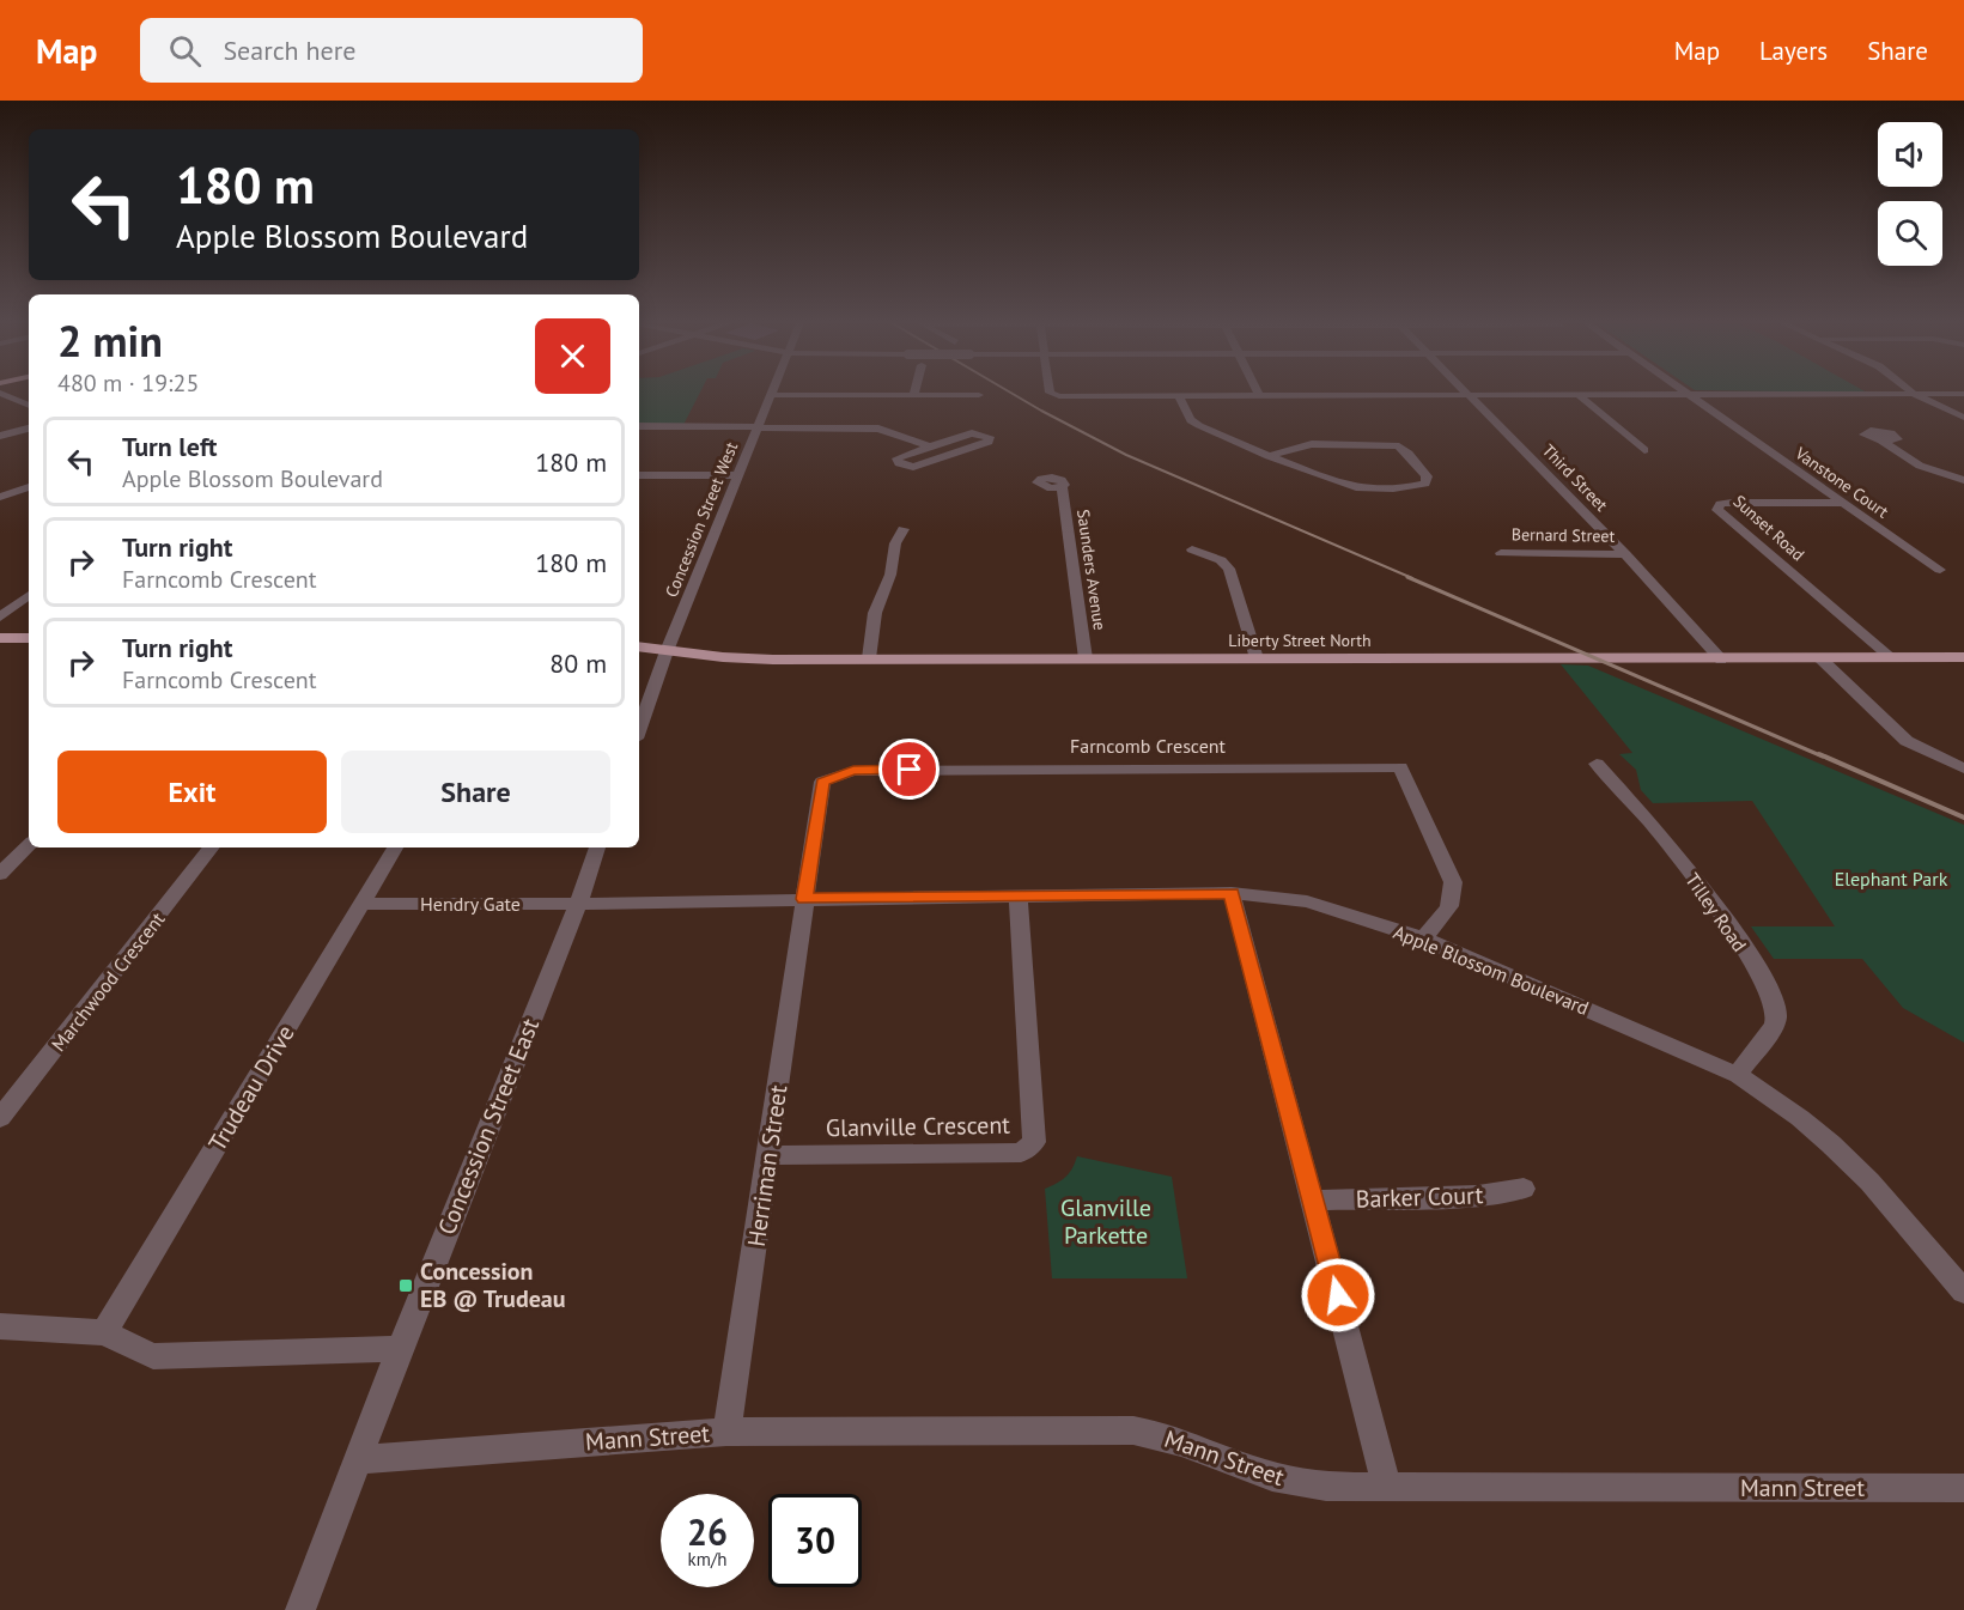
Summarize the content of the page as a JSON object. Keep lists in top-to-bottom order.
{
  "streets": {
    "main road": ["Liberty Street North"],
    "street": [
      "Third Street",
      "Vanstone Court",
      "Concession Street West",
      "Sunset Road",
      "Bernard Street",
      "Saunders Avenue",
      "Farncomb Crescent",
      "Hendry Gate",
      "Tilley Road",
      "Apple Blossom Boulevard",
      "Marchwood Crescent",
      "Trudeau Drive",
      "Concession Street East",
      "Glanville Crescent",
      "Herriman Street",
      "Barker Court",
      "Mann Street"
    ]
  },
  "crossings": [
    ["Third Street", "Bernard Street"],
    ["Third Street", "Liberty Street North"],
    ["Vanstone Court", "Sunset Road"],
    ["Concession Street West", "Liberty Street North"],
    ["Sunset Road", "Liberty Street North"],
    ["Saunders Avenue", "Liberty Street North"],
    ["Farncomb Crescent", "Apple Blossom Boulevard"],
    ["Farncomb Crescent", "Herriman Street"],
    ["Hendry Gate", "Apple Blossom Boulevard"],
    ["Hendry Gate", "Trudeau Drive"],
    ["Hendry Gate", "Concession Street East"],
    ["Tilley Road", "Apple Blossom Boulevard"],
    ["Apple Blossom Boulevard", "Concession Street East"],
    ["Apple Blossom Boulevard", "Glanville Crescent"],
    ["Apple Blossom Boulevard", "Herriman Street"],
    ["Concession Street East", "Mann Street"],
    ["Glanville Crescent", "Herriman Street"],
    ["Herriman Street", "Mann Street"]
  ],
  "parks": ["Elephant Park", "Glanville Parkette"],
  "places": {
    "transit": ["Concession EB @ Trudeau"]
  },
  "page": {
    "header": "Map",
    "search": "Search here",
    "nav": ["Map", "Layers", "Share"],
    "turn": ["180 m", "Apple Blossom Boulevard"],
    "heading": ["2 min", "480 m · 19:25"],
    "list": [
      {
        "name": "Turn left",
        "note": "Apple Blossom Boulevard",
        "value": "180 m"
      },
      {
        "name": "Turn right",
        "note": "Farncomb Crescent",
        "value": "180 m"
      },
      {
        "name": "Turn right",
        "note": "Farncomb Crescent",
        "value": "80 m"
      }
    ],
    "buttons": ["Exit", "Share"],
    "speed": "26 km/h",
    "limit": "30"
  }
}
